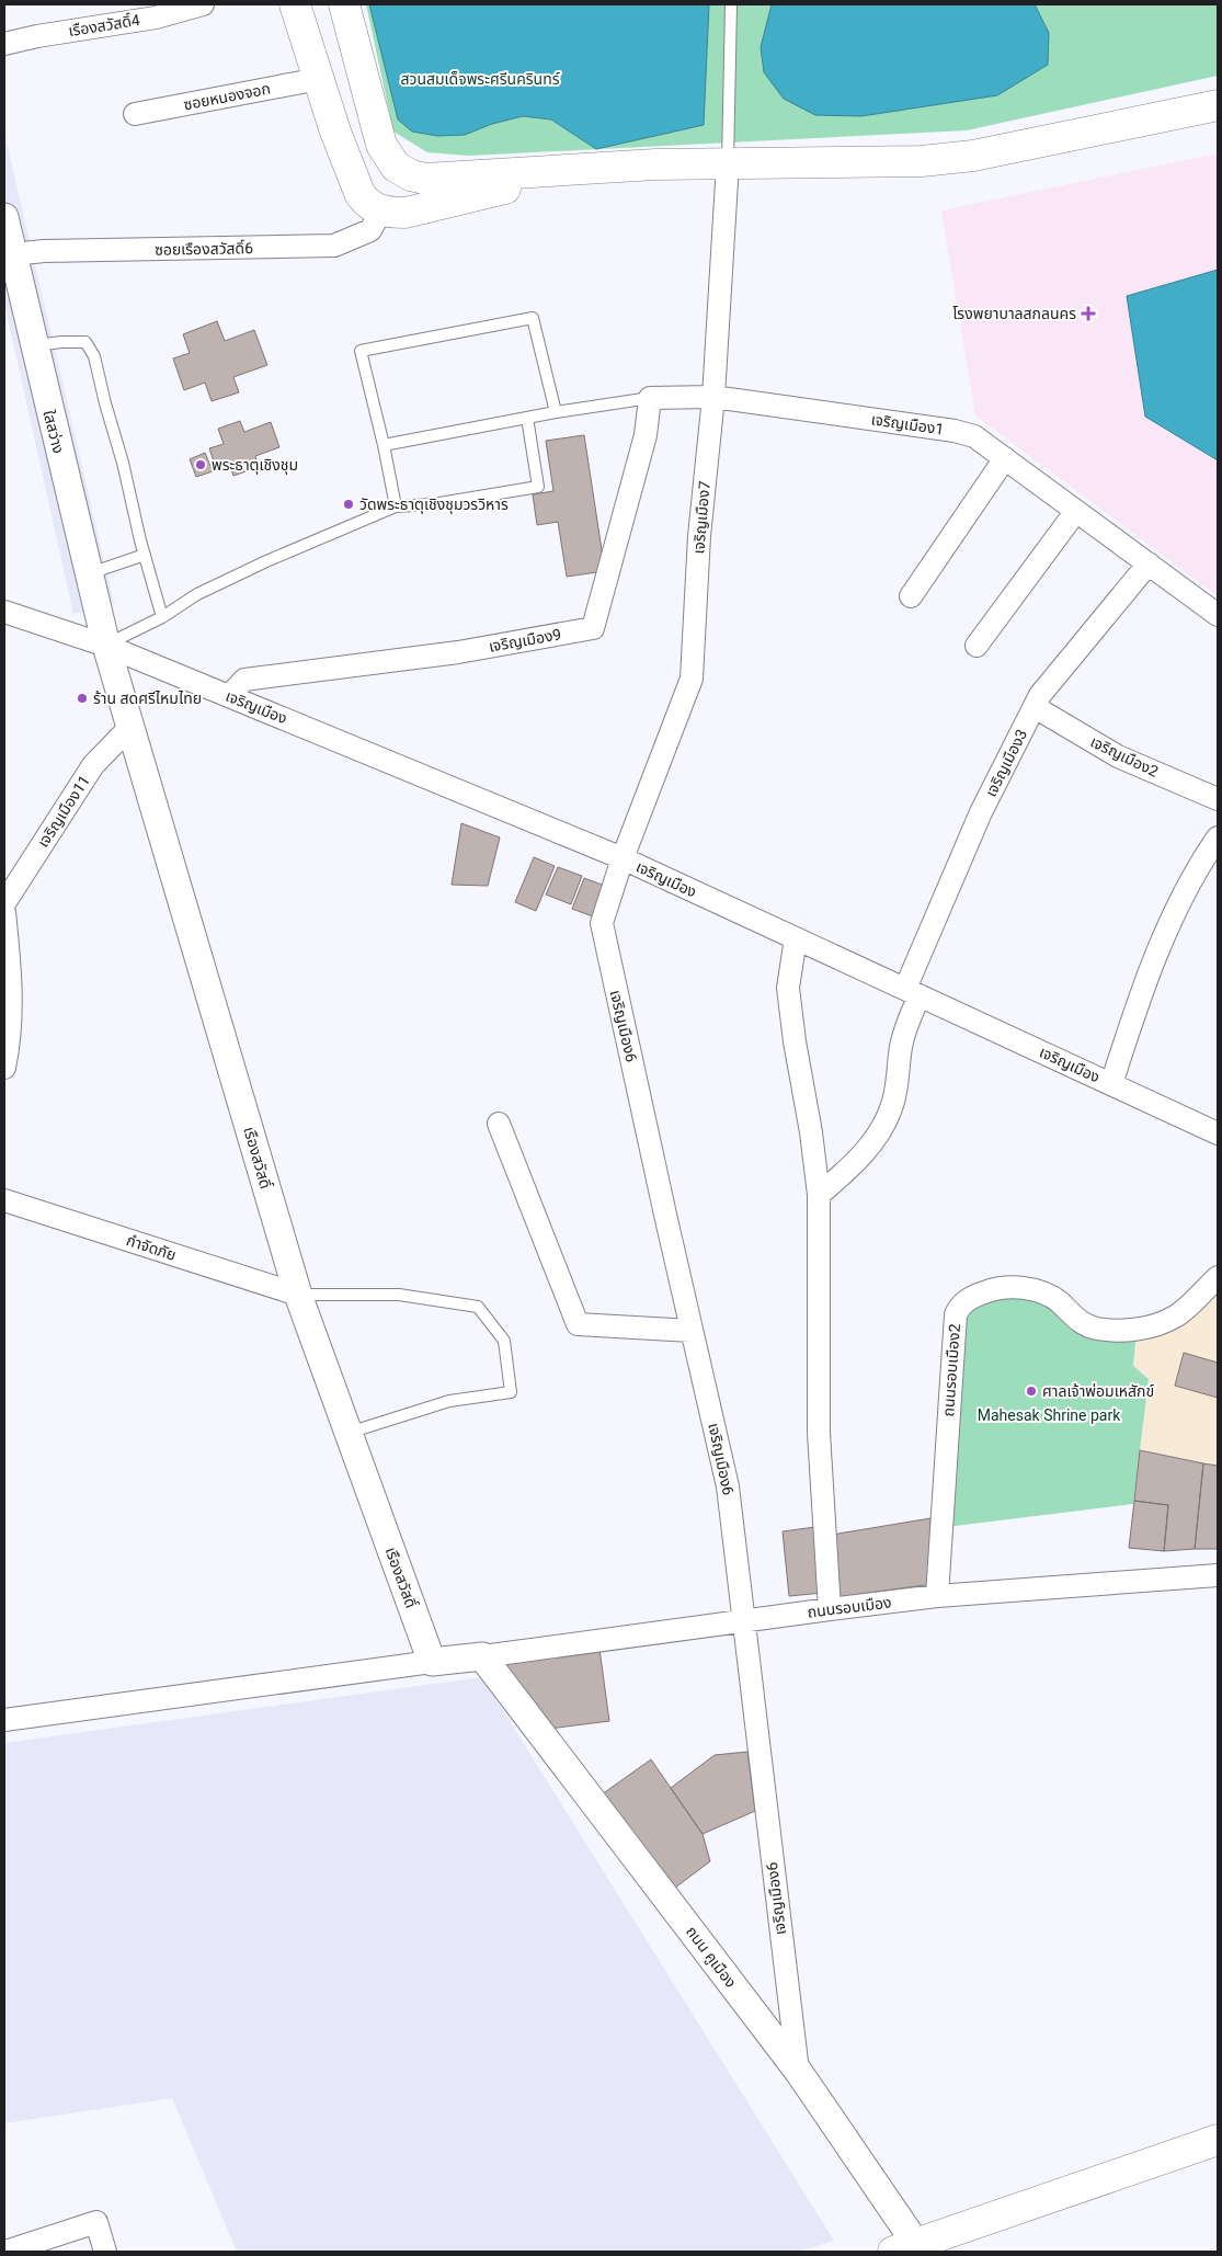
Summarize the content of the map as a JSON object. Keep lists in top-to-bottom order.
{
  "streets": {
    "street": [
      "เรืองสวัสดิ์4",
      "ซอยหนองจอก",
      "ซอยเรืองสวัสดิ์6",
      "เจริญเมือง1",
      "ใสสว่าง",
      "เจริญเมือง7",
      "เจริญเมือง9",
      "เจริญเมือง",
      "เจริญเมือง2",
      "เจริญเมือง3",
      "เจริญเมือง11",
      "เจริญเมือง6",
      "เรืองสวัสดิ์",
      "กำจัดภัย",
      "ถนนรอบเมือง2",
      "ถนนรอบเมือง",
      "ถนน คูเมือง"
    ]
  },
  "crossings": [
    ["ซอยเรืองสวัสดิ์6", "ใสสว่าง"],
    ["เจริญเมือง1", "เจริญเมือง7"],
    ["เจริญเมือง1", "เจริญเมือง9"],
    ["เจริญเมือง1", "เจริญเมือง3"],
    ["ใสสว่าง", "เจริญเมือง"],
    ["ใสสว่าง", "เรืองสวัสดิ์"],
    ["เจริญเมือง7", "เจริญเมือง"],
    ["เจริญเมือง7", "เจริญเมือง6"],
    ["เจริญเมือง9", "เจริญเมือง"],
    ["เจริญเมือง", "เจริญเมือง3"],
    ["เจริญเมือง", "เจริญเมือง6"],
    ["เจริญเมือง", "เรืองสวัสดิ์"],
    ["เจริญเมือง2", "เจริญเมือง3"],
    ["เจริญเมือง11", "เรืองสวัสดิ์"],
    ["เจริญเมือง6", "ถนนรอบเมือง"],
    ["เจริญเมือง6", "ถนน คูเมือง"],
    ["เรืองสวัสดิ์", "กำจัดภัย"],
    ["ถนนรอบเมือง2", "ถนนรอบเมือง"],
    ["ถนนรอบเมือง", "ถนน คูเมือง"]
  ],
  "parks": ["สวนสมเด็จพระศรีนครินทร์", "Mahesak Shrine park"],
  "places": {
    "health": ["โรงพยาบาลสกลนคร"],
    "other": [
      "พระธาตุเชิงชุม",
      "วัดพระธาตุเชิงชุมวรวิหาร",
      "ร้าน สดศรีไหมไทย",
      "ศาลเจ้าพ่อมเหสักข์"
    ]
  }
}
